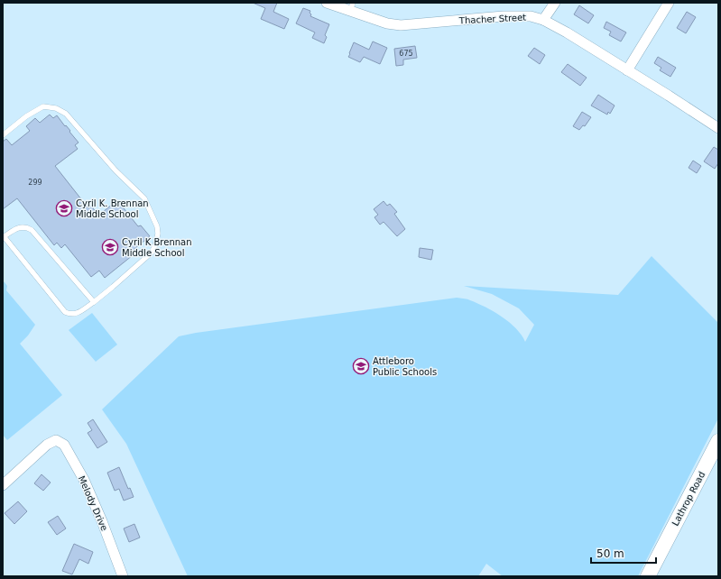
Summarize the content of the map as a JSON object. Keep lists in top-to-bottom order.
{
  "streets": {
    "main road": ["Lathrop Road"],
    "street": ["Thacher Street", "Melody Drive"]
  },
  "places": {
    "school or university": ["Cyril K. Brennan Middle School", "Cyril K Brennan Middle School", "Attleboro Public Schools"]
  },
  "house_numbers": ["675", "299"],
  "scale_bar": "50 m"
}
